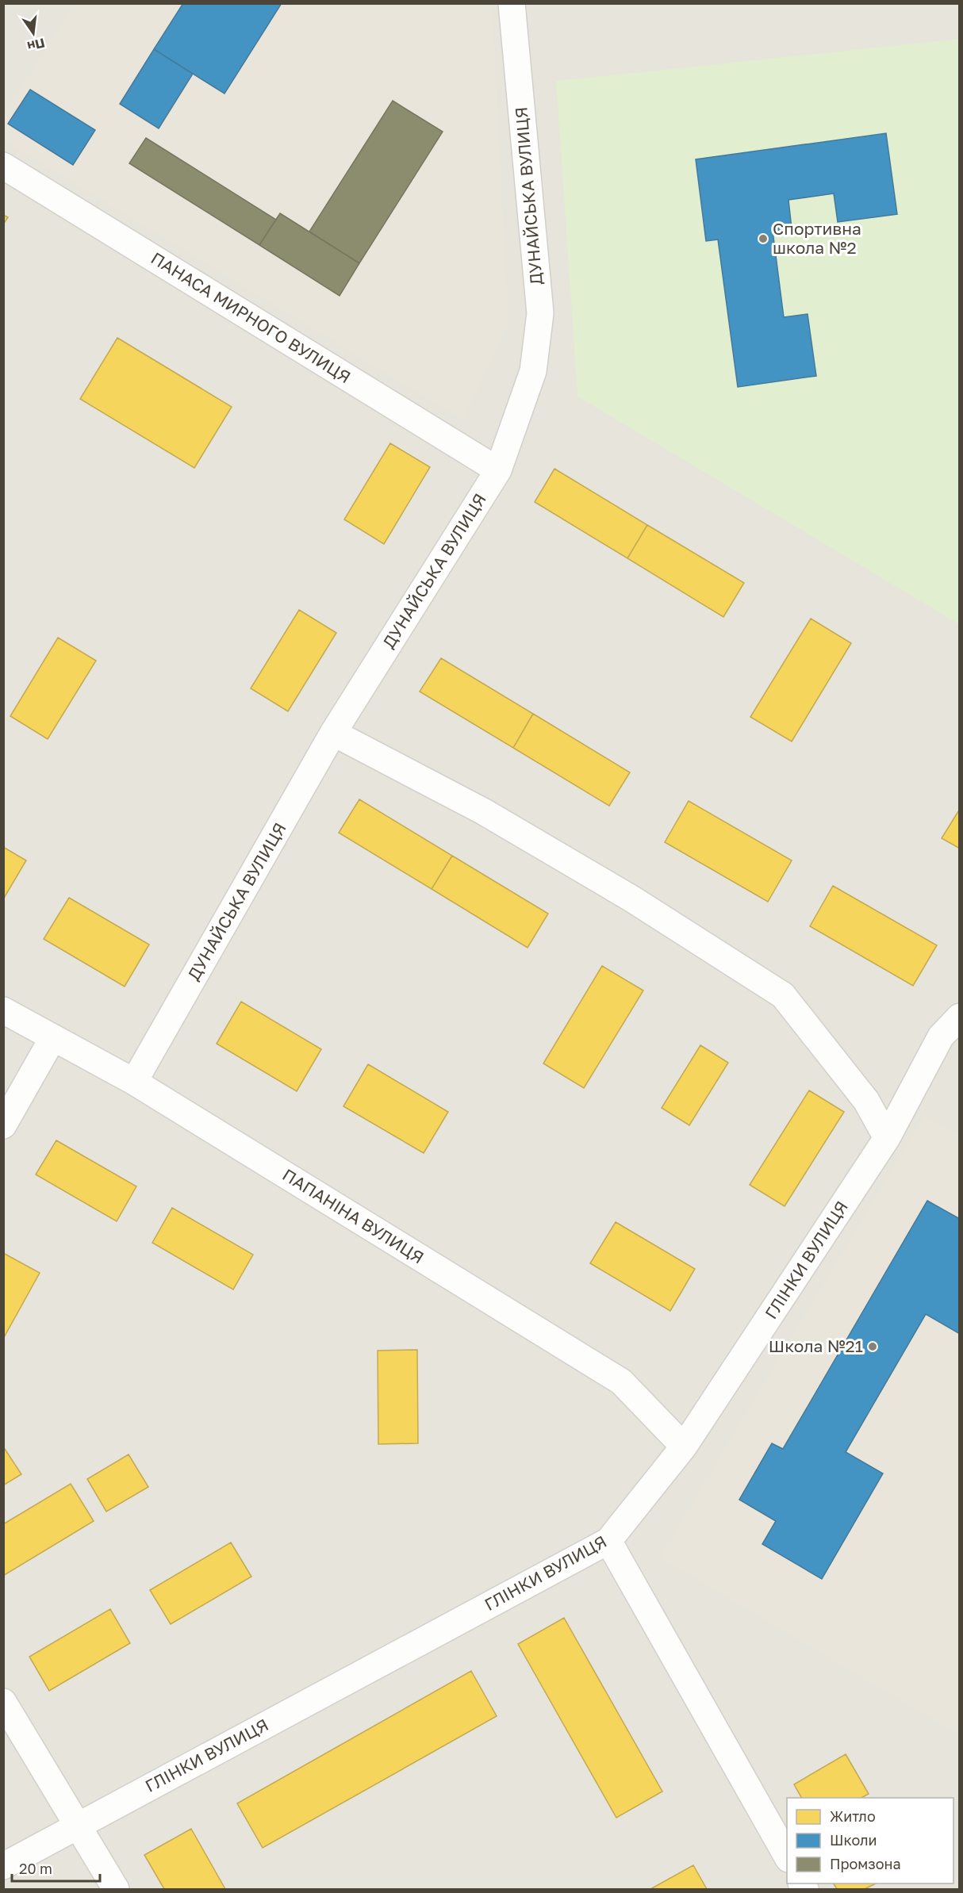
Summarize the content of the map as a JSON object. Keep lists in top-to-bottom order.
{
  "streets": {
    "street": [
      "ДУНАЙСЬКА ВУЛИЦЯ",
      "ПАНАСА МИРНОГО ВУЛИЦЯ",
      "ПАПАНІНА ВУЛИЦЯ",
      "ГЛІНКИ ВУЛИЦЯ"
    ]
  },
  "crossings": [
    ["ДУНАЙСЬКА ВУЛИЦЯ", "ПАНАСА МИРНОГО ВУЛИЦЯ"],
    ["ДУНАЙСЬКА ВУЛИЦЯ", "ПАПАНІНА ВУЛИЦЯ"],
    ["ПАПАНІНА ВУЛИЦЯ", "ГЛІНКИ ВУЛИЦЯ"]
  ],
  "places": ["Спортивна школа №2", "Школа №21"],
  "legend": ["Житло", "Школи", "Промзона"],
  "scale_bar": "20 m",
  "north": "bottom"
}
